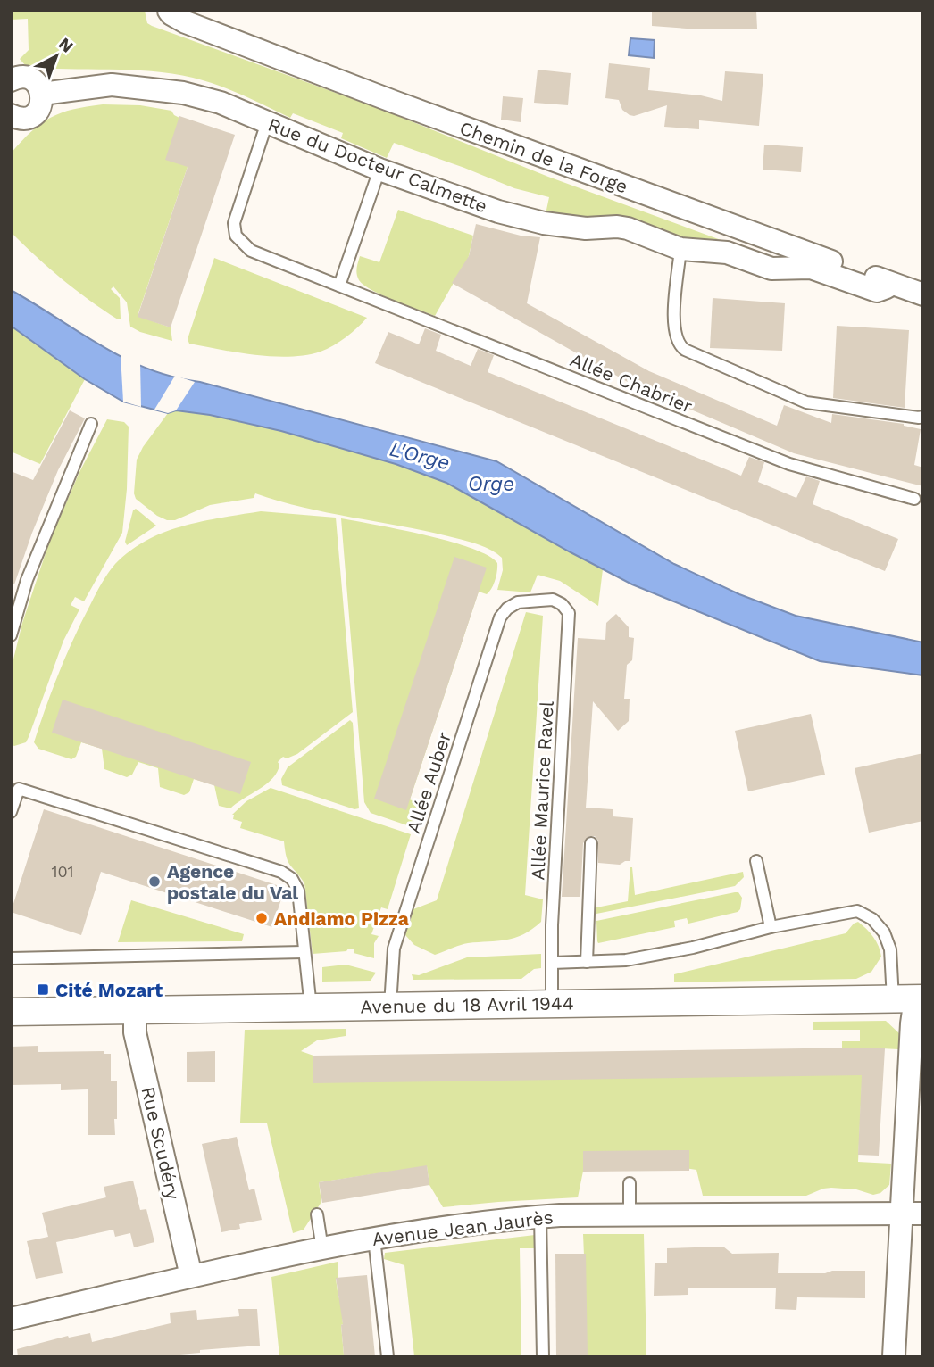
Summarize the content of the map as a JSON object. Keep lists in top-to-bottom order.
{
  "streets": {
    "street": [
      "Chemin de la Forge",
      "Rue du Docteur Calmette",
      "Avenue du 18 Avril 1944",
      "Rue Scudéry",
      "Avenue Jean Jaurès"
    ],
    "lane": ["Allée Chabrier", "Allée Auber", "Allée Maurice Ravel"]
  },
  "crossings": [
    ["Chemin de la Forge", "Rue du Docteur Calmette"],
    ["Rue du Docteur Calmette", "Allée Chabrier"],
    ["Allée Auber", "Allée Maurice Ravel"],
    ["Allée Auber", "Avenue du 18 Avril 1944"],
    ["Allée Maurice Ravel", "Avenue du 18 Avril 1944"],
    ["Avenue du 18 Avril 1944", "Rue Scudéry"],
    ["Rue Scudéry", "Avenue Jean Jaurès"]
  ],
  "water": ["L'Orge", "Orge"],
  "places": {
    "other": ["Agence postale du Val", "Andiamo Pizza"],
    "transit": ["Cité Mozart"]
  },
  "house_numbers": ["101"],
  "north": "top right"
}
